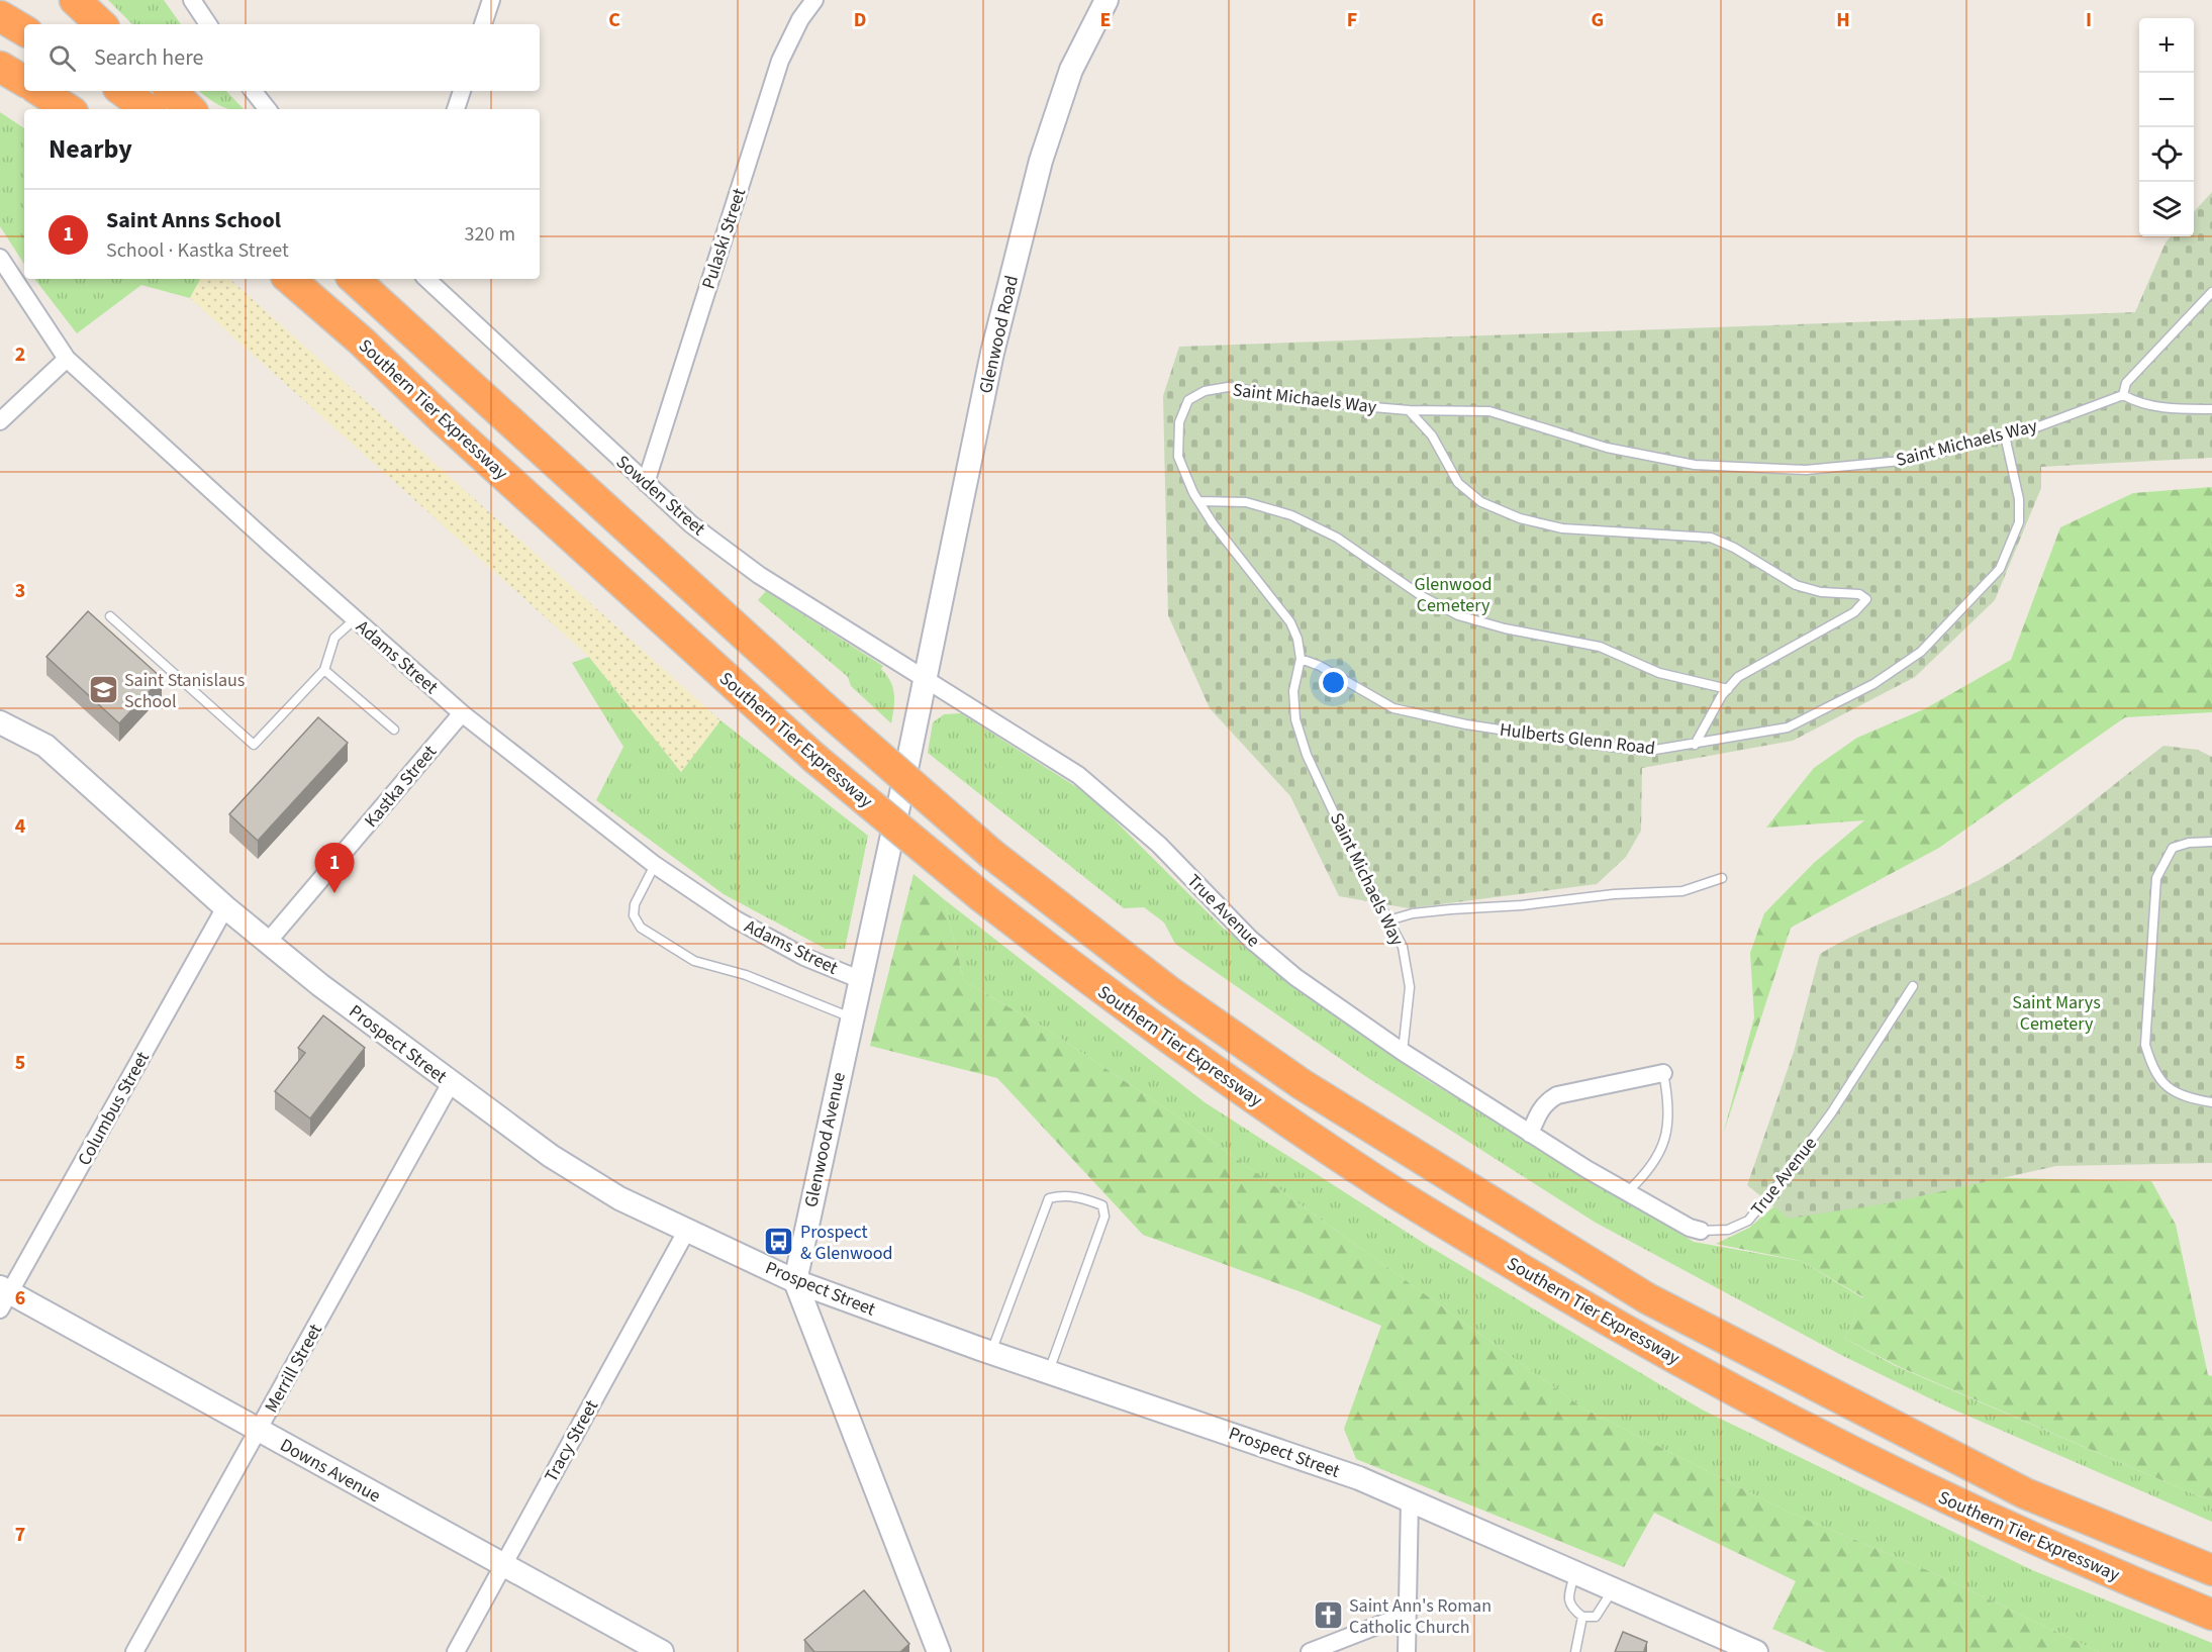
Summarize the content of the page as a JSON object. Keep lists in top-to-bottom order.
{
  "streets": {
    "highway": ["Southern Tier Expressway"],
    "street": [
      "Pulaski Street",
      "Glenwood Road",
      "Sowden Street",
      "Adams Street",
      "Kastka Street",
      "True Avenue",
      "Prospect Street",
      "Columbus Street",
      "Glenwood Avenue",
      "Merrill Street",
      "Tracy Street",
      "Downs Avenue"
    ],
    "lane": ["Saint Michaels Way", "Hulberts Glenn Road"]
  },
  "crossings": [
    ["Pulaski Street", "Sowden Street"],
    ["Glenwood Road", "Sowden Street"],
    ["Glenwood Road", "True Avenue"],
    ["Glenwood Road", "Glenwood Avenue"],
    ["Saint Michaels Way", "Hulberts Glenn Road"],
    ["Saint Michaels Way", "True Avenue"],
    ["Sowden Street", "True Avenue"],
    ["Sowden Street", "Glenwood Avenue"],
    ["Adams Street", "Kastka Street"],
    ["Adams Street", "Glenwood Avenue"],
    ["Kastka Street", "Prospect Street"],
    ["True Avenue", "Glenwood Avenue"],
    ["Prospect Street", "Columbus Street"],
    ["Prospect Street", "Glenwood Avenue"],
    ["Prospect Street", "Merrill Street"],
    ["Prospect Street", "Tracy Street"],
    ["Columbus Street", "Downs Avenue"],
    ["Merrill Street", "Downs Avenue"],
    ["Tracy Street", "Downs Avenue"]
  ],
  "parks": ["Glenwood Cemetery", "Saint Marys Cemetery"],
  "places": {
    "school or university": ["Saint Stanislaus School"],
    "bus stop": ["Prospect & Glenwood"],
    "church": ["Saint Ann's Roman Catholic Church"]
  },
  "page": {
    "map_buttons": ["+", "−"],
    "search": "Search here",
    "heading": "Nearby",
    "list": [
      {
        "mark": "1",
        "name": "Saint Anns School",
        "note": "School · Kastka Street",
        "value": "320 m"
      }
    ],
    "pins": "1"
  },
  "grid": {
    "columns": [
      "C",
      "D",
      "E",
      "F",
      "G",
      "H",
      "I"
    ],
    "rows": [
      "2",
      "3",
      "4",
      "5",
      "6",
      "7"
    ]
  }
}
